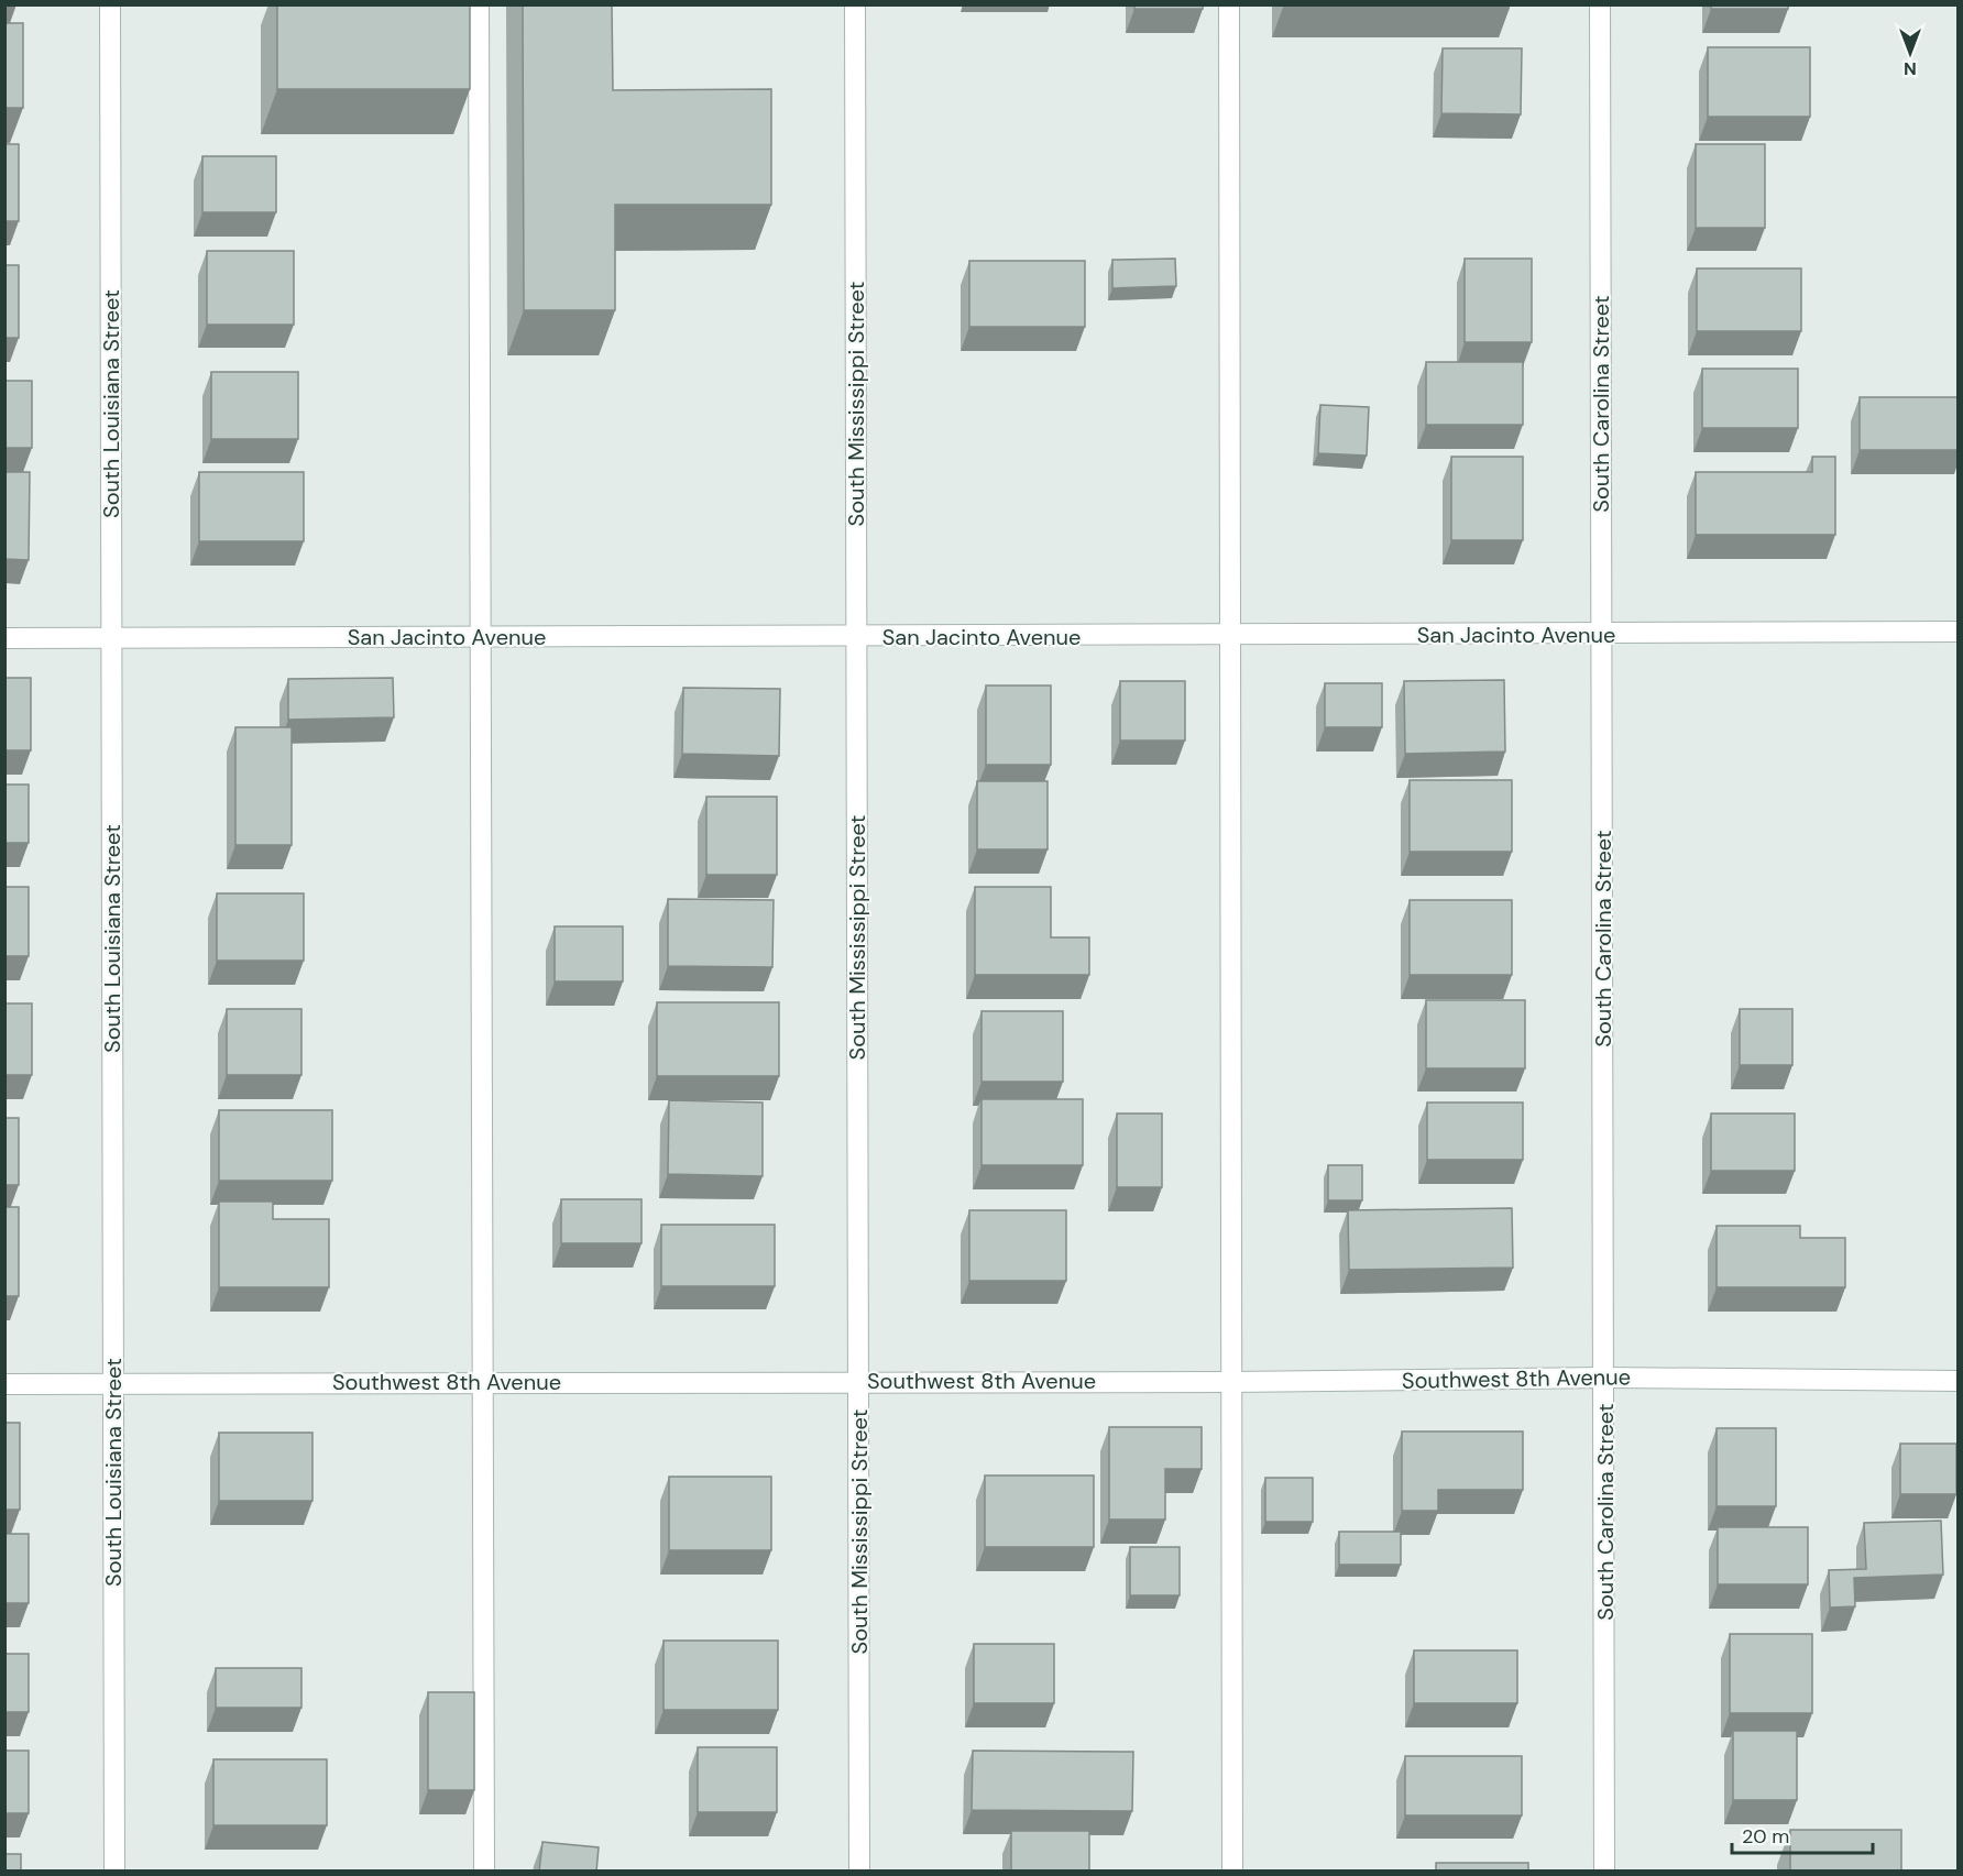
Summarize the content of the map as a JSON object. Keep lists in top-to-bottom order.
{
  "streets": {
    "street": [
      "South Louisiana Street",
      "South Mississippi Street",
      "South Carolina Street",
      "San Jacinto Avenue",
      "Southwest 8th Avenue"
    ]
  },
  "crossings": [
    ["South Louisiana Street", "San Jacinto Avenue"],
    ["South Louisiana Street", "Southwest 8th Avenue"],
    ["South Mississippi Street", "San Jacinto Avenue"],
    ["South Mississippi Street", "Southwest 8th Avenue"],
    ["South Carolina Street", "San Jacinto Avenue"],
    ["South Carolina Street", "Southwest 8th Avenue"]
  ],
  "scale_bar": "20 m",
  "north": "bottom"
}
